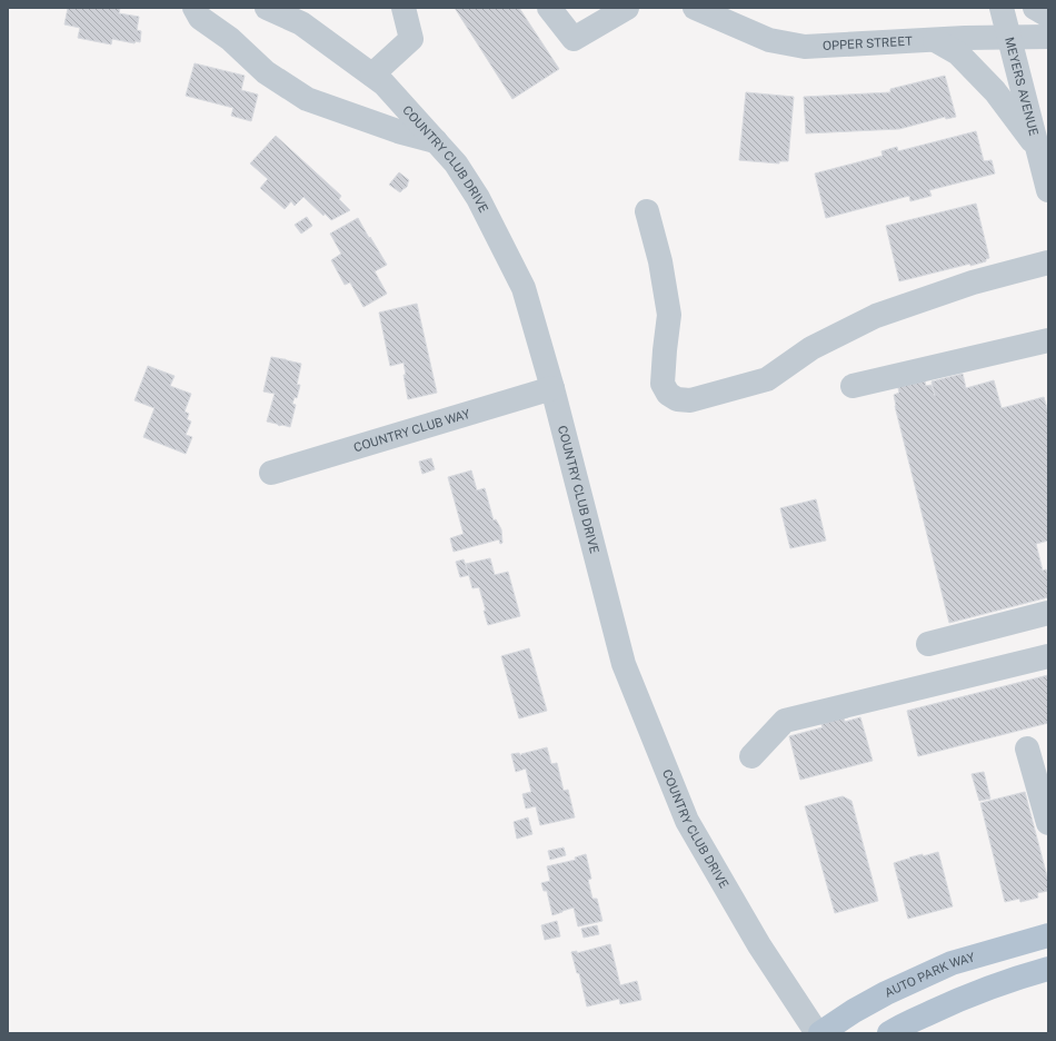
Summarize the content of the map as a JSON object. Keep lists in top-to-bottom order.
{
  "streets": {
    "main road": ["AUTO PARK WAY"],
    "street": [
      "OPPER STREET",
      "MEYERS AVENUE",
      "COUNTRY CLUB DRIVE",
      "COUNTRY CLUB WAY"
    ]
  },
  "crossings": [
    ["OPPER STREET", "MEYERS AVENUE"],
    ["COUNTRY CLUB DRIVE", "COUNTRY CLUB WAY"],
    ["COUNTRY CLUB DRIVE", "AUTO PARK WAY"]
  ]
}
